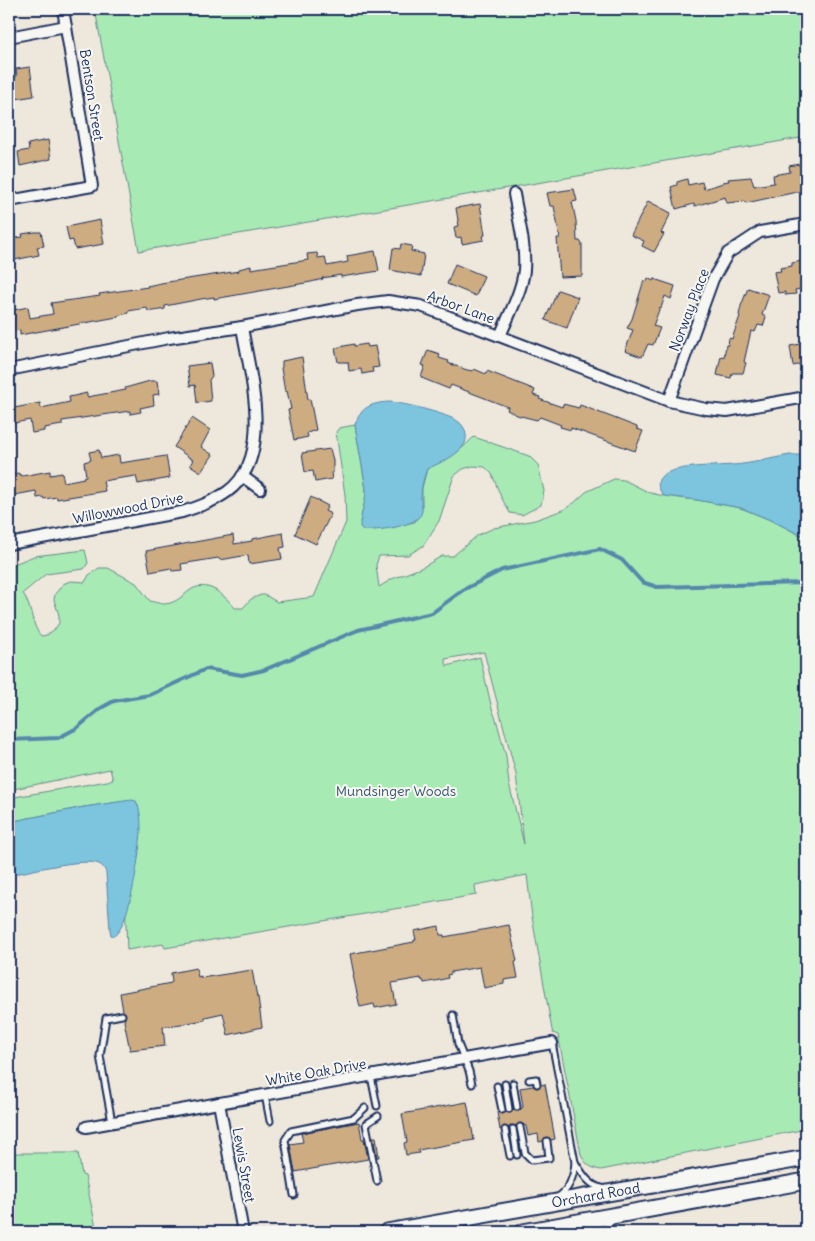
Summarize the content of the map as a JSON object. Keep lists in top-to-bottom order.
{
  "streets": {
    "main road": ["Orchard Road"],
    "street": [
      "Bentson Street",
      "Arbor Lane",
      "Norway Place",
      "Willowwood Drive",
      "White Oak Drive",
      "Lewis Street"
    ]
  },
  "crossings": [
    ["Arbor Lane", "Norway Place"],
    ["Arbor Lane", "Willowwood Drive"],
    ["White Oak Drive", "Lewis Street"]
  ],
  "parks": ["Mundsinger Woods"]
}
